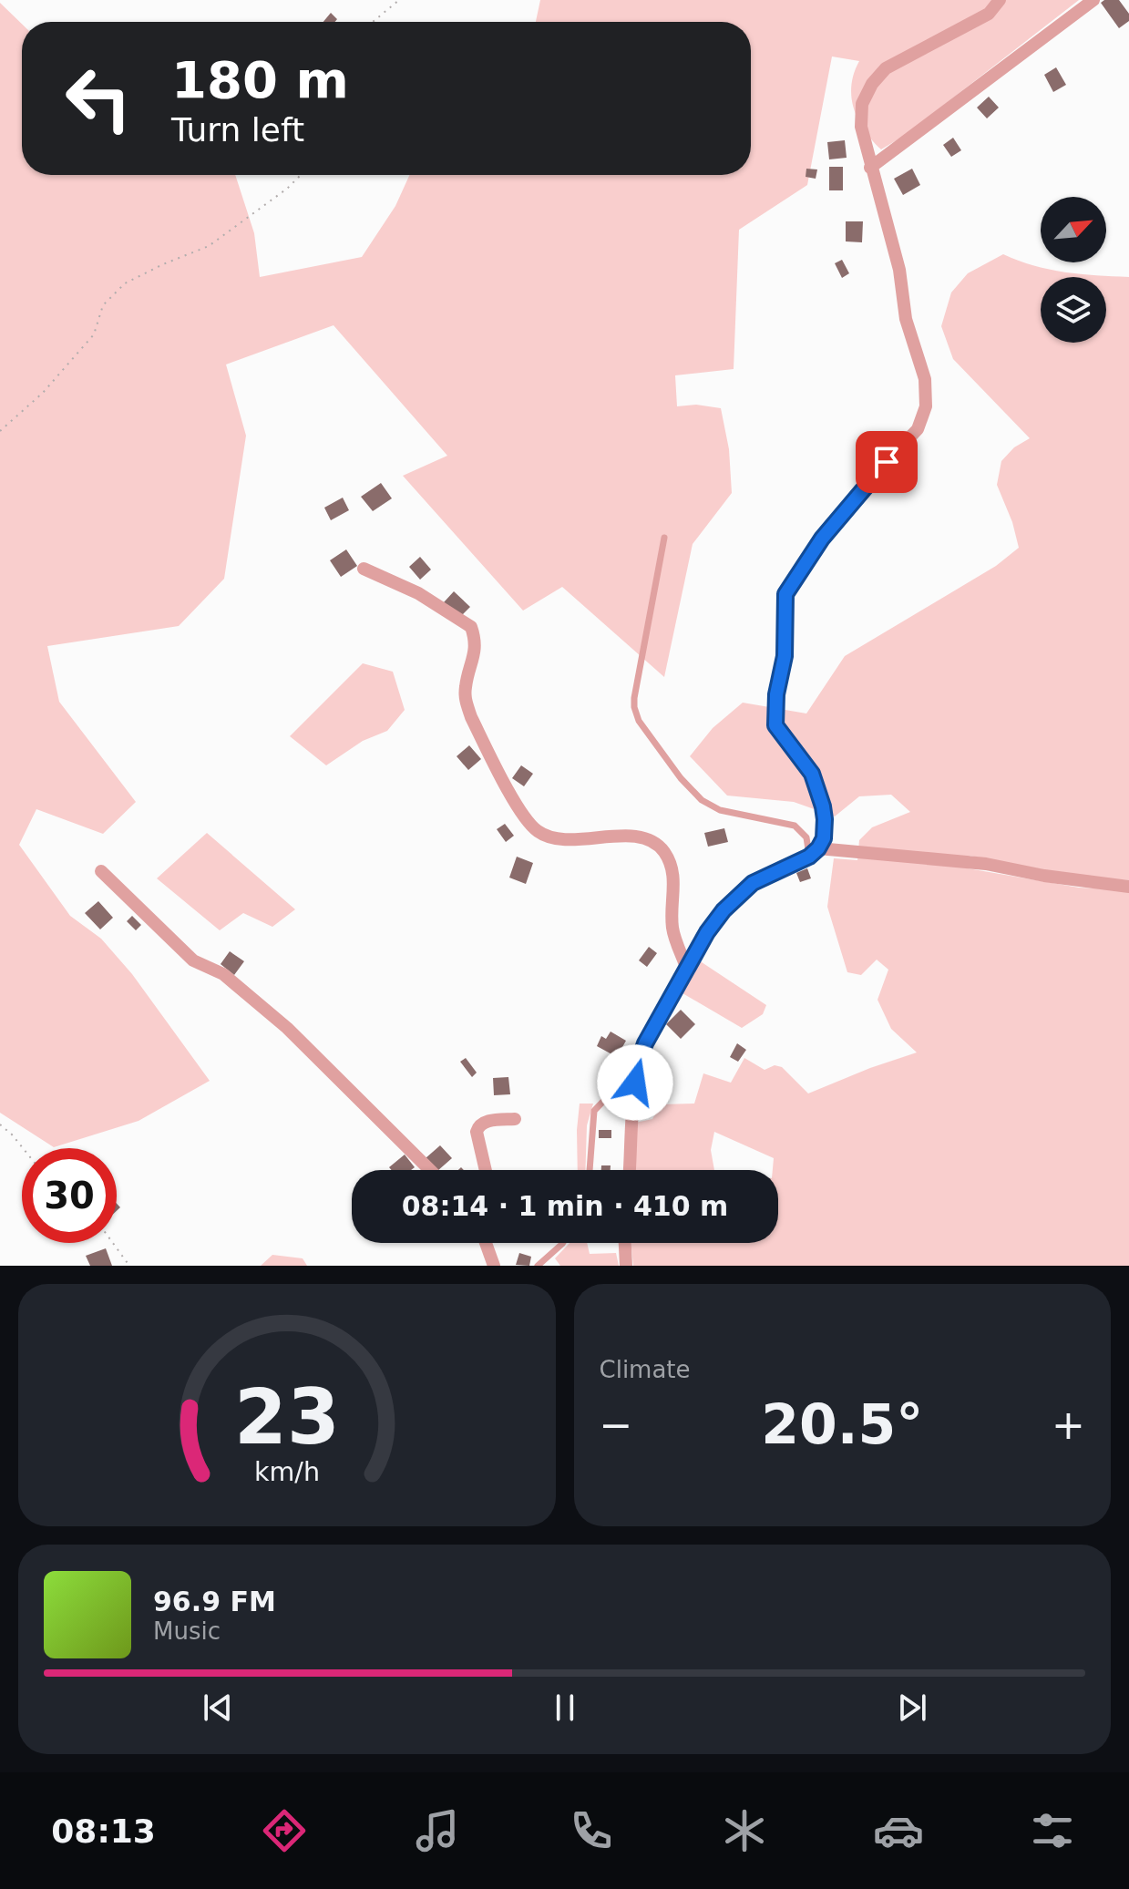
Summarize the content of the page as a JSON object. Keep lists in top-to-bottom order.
{
  "north": "top right",
  "page": {
    "turn": ["180 m", "Turn left"],
    "limit": "30",
    "trip": "08:14 · 1 min · 410 m",
    "tile": "Climate",
    "heat": ["−", "20.5°", "+"],
    "song": ["96.9 FM", "Music"],
    "tabs": "08:13",
    "gauge": ["23", "km/h"]
  }
}
